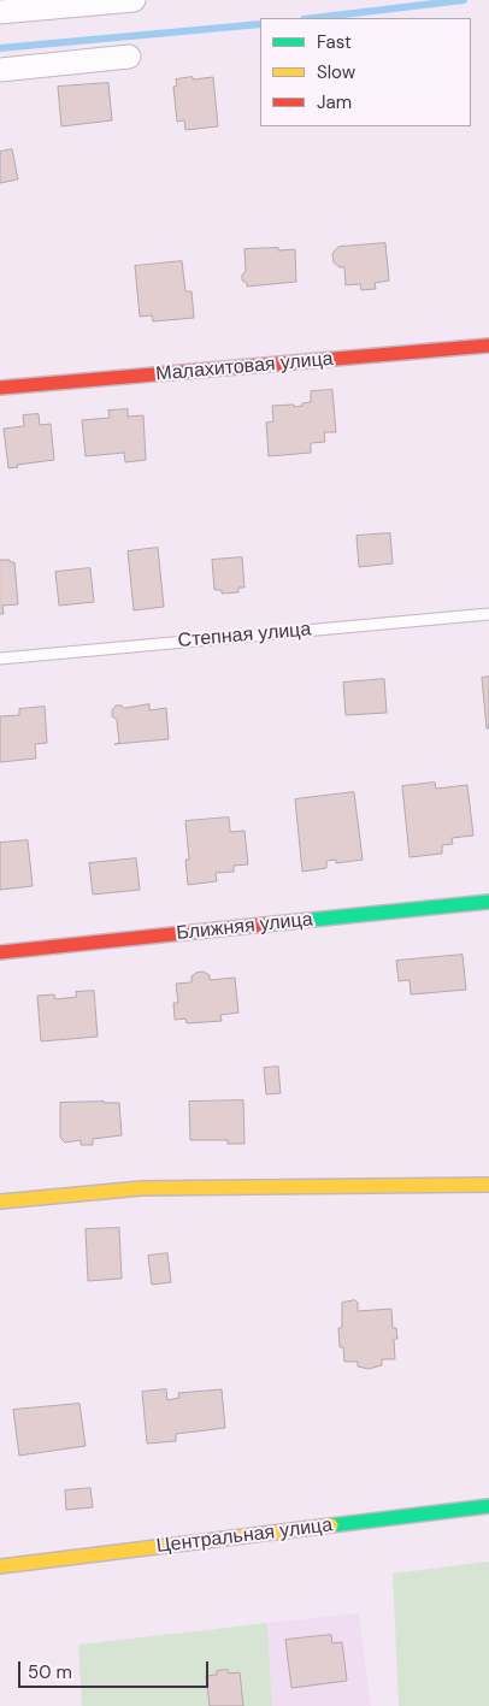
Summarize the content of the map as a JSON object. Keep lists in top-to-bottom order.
{
  "streets": {
    "street": ["Малахитовая улица", "Ближняя улица", "Центральная улица"],
    "lane": ["Степная улица"]
  },
  "legend": ["Fast", "Slow", "Jam"],
  "scale_bar": "50 m"
}
